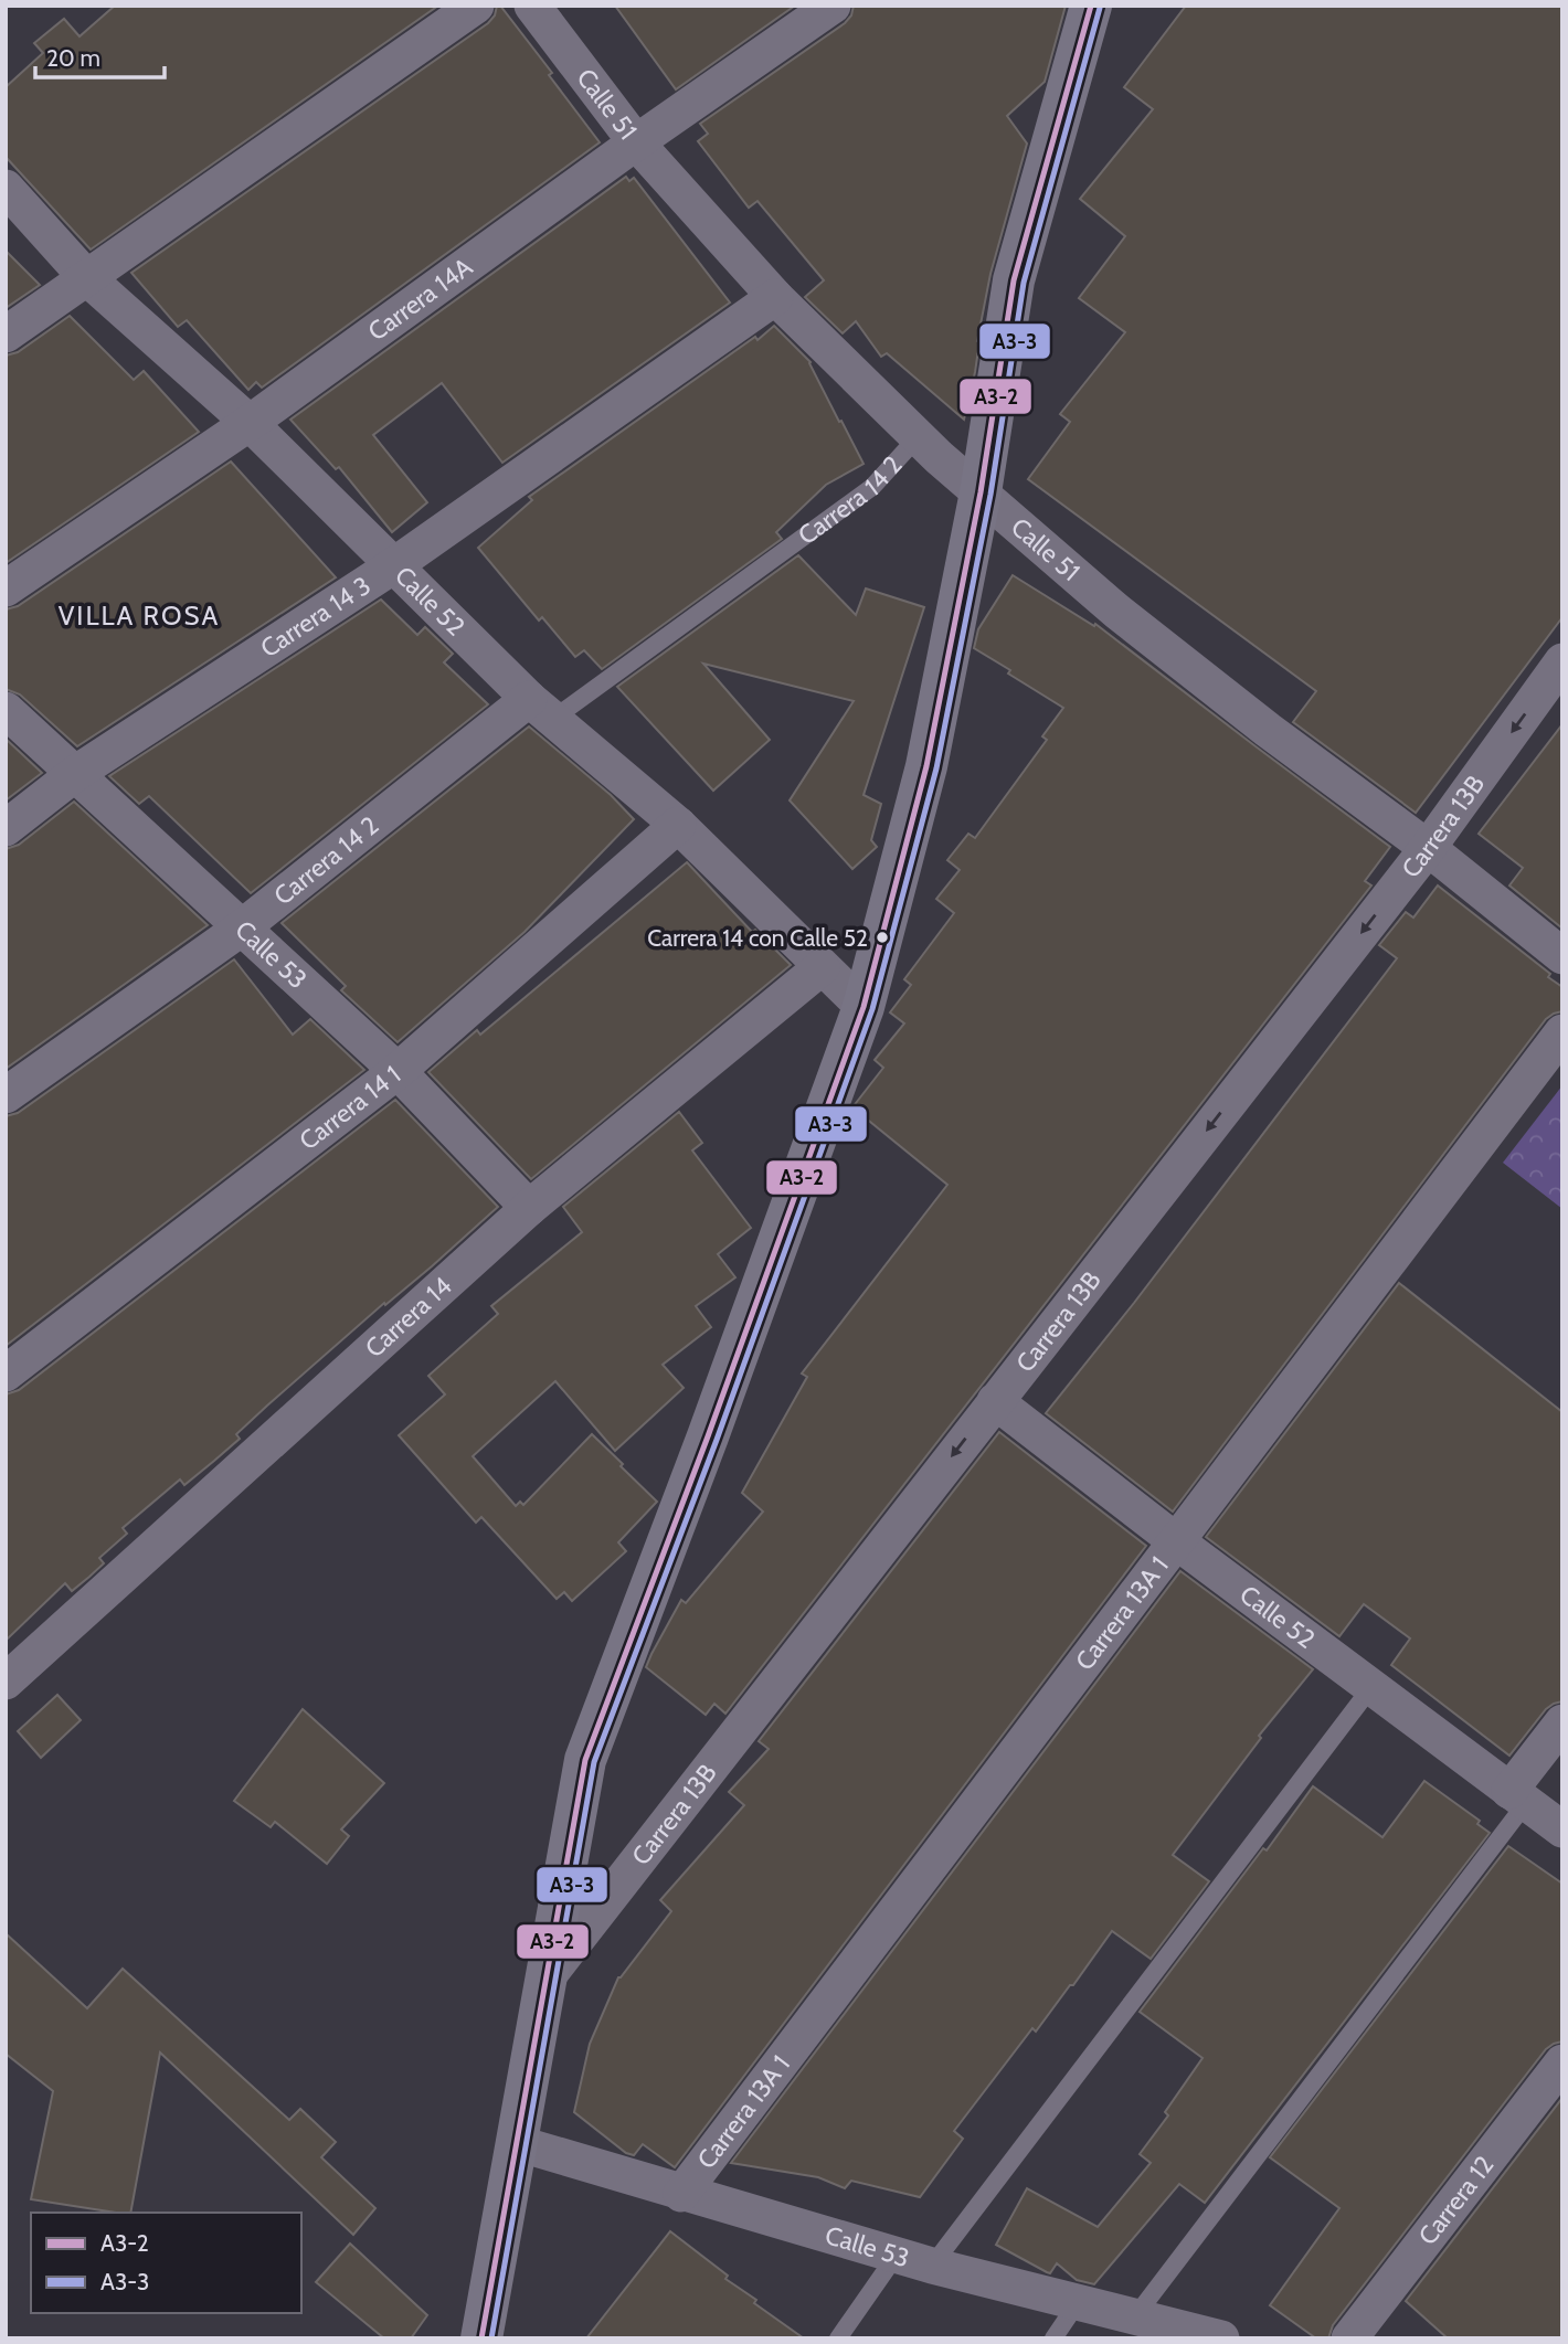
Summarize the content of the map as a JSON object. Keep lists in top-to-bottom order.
{
  "streets": {
    "street": [
      "Calle 51",
      "Carrera 14A",
      "Carrera 14 2",
      "Calle 52",
      "Carrera 14 3",
      "Carrera 13B",
      "Calle 53",
      "Carrera 14 1",
      "Carrera 14",
      "Carrera 13A 1",
      "Carrera 12"
    ]
  },
  "crossings": [
    ["Calle 51", "Carrera 14A"],
    ["Calle 51", "Carrera 14 2"],
    ["Calle 51", "Carrera 14 3"],
    ["Calle 51", "Carrera 13B"],
    ["Carrera 14A", "Calle 52"],
    ["Carrera 14 2", "Calle 52"],
    ["Carrera 14 2", "Calle 53"],
    ["Calle 52", "Carrera 14 3"],
    ["Calle 52", "Carrera 13B"],
    ["Calle 52", "Carrera 14 1"],
    ["Calle 52", "Carrera 14"],
    ["Calle 52", "Carrera 13A 1"],
    ["Carrera 14 3", "Calle 53"],
    ["Calle 53", "Carrera 14 1"],
    ["Calle 53", "Carrera 14"],
    ["Calle 53", "Carrera 13A 1"]
  ],
  "one_way": ["Carrera 13B"],
  "districts": ["VILLA ROSA"],
  "places": ["Carrera 14 con Calle 52"],
  "lines": ["transit line A3-2", "transit line A3-3"],
  "legend": ["A3-2", "A3-3"],
  "scale_bar": "20 m"
}
